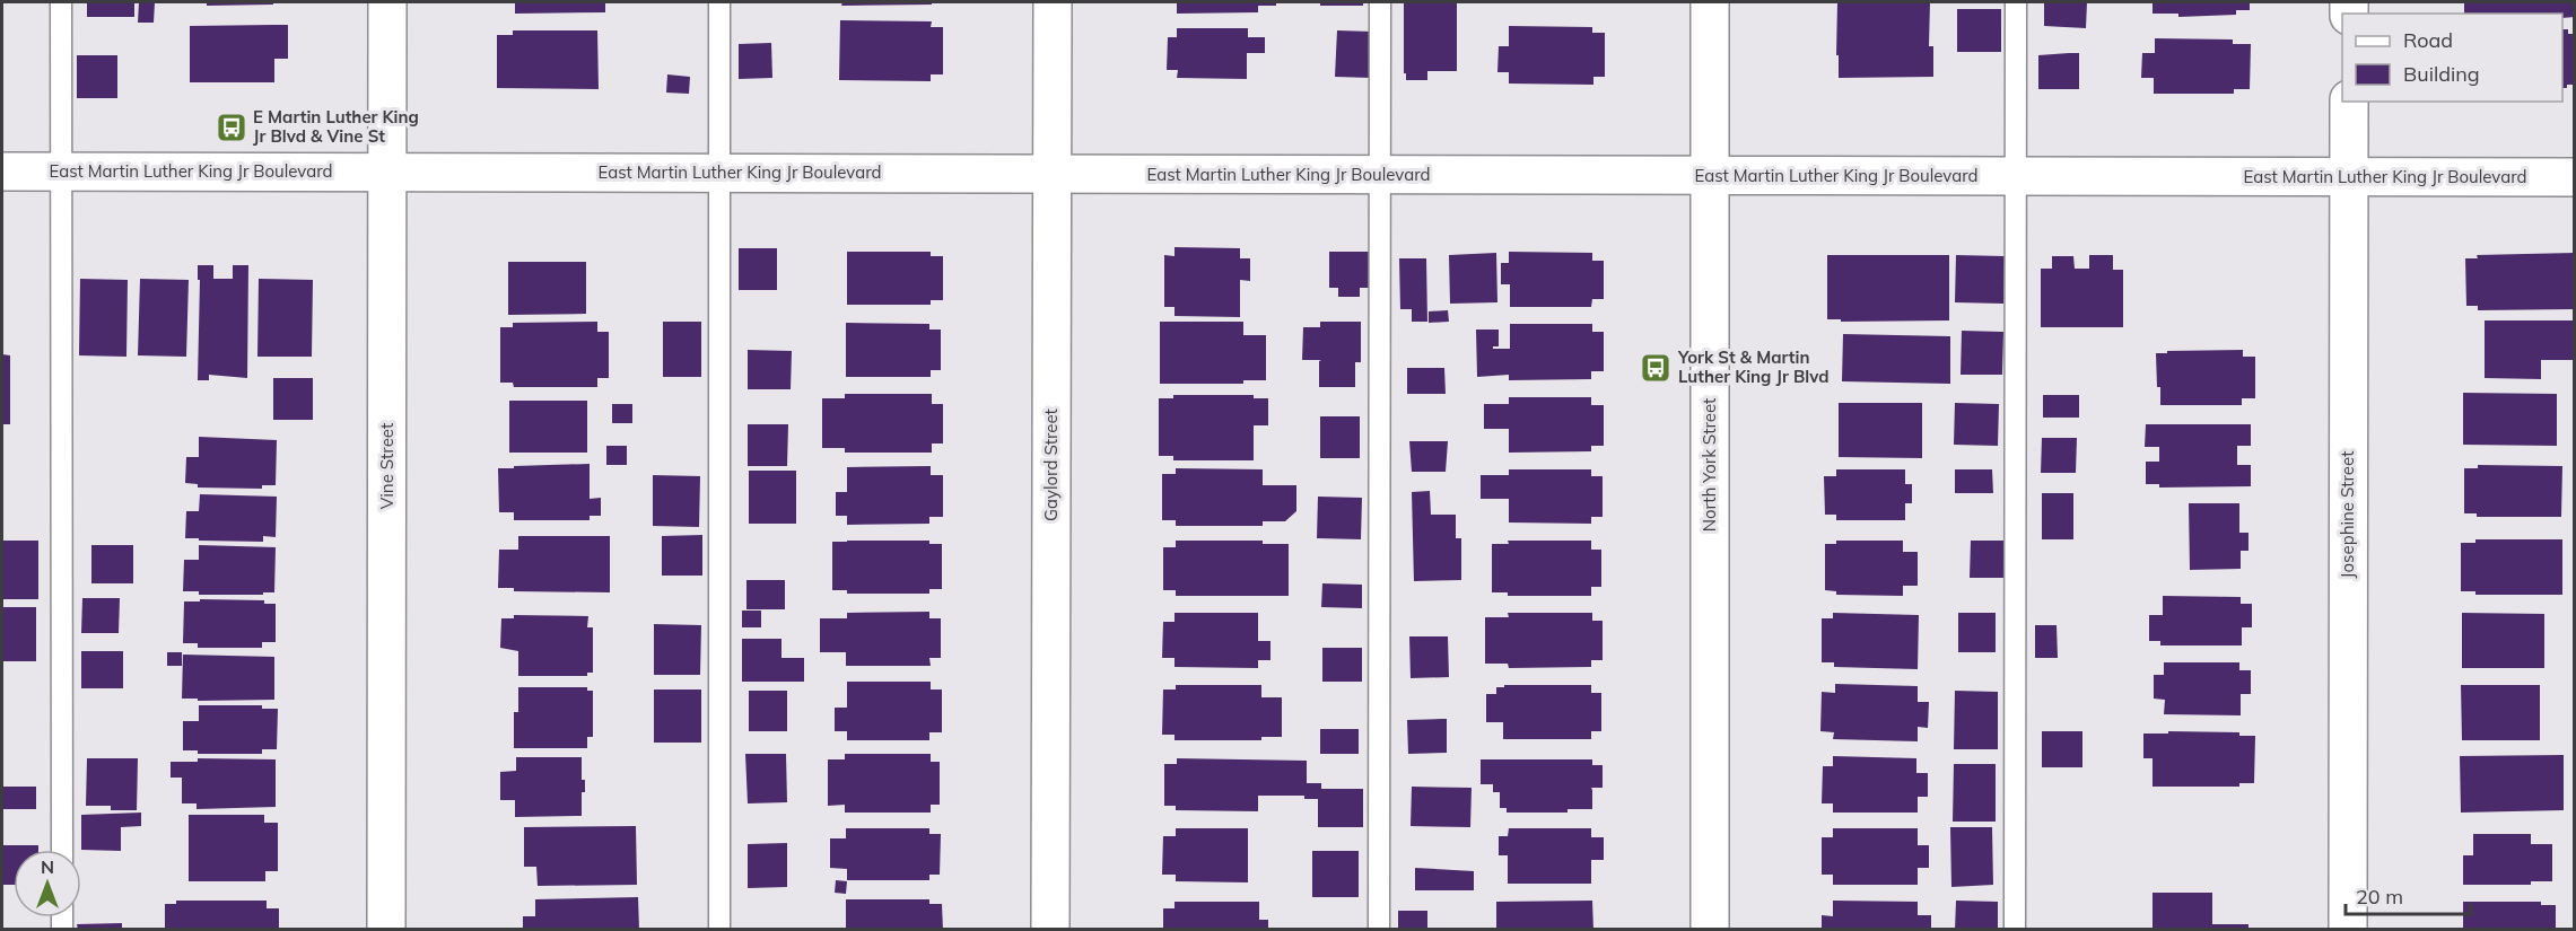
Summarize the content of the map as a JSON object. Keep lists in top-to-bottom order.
{
  "streets": {
    "main road": [
      "East Martin Luther King Jr Boulevard",
      "Gaylord Street",
      "North York Street",
      "Vine Street",
      "Josephine Street"
    ]
  },
  "crossings": [
    ["East Martin Luther King Jr Boulevard", "Gaylord Street"],
    ["East Martin Luther King Jr Boulevard", "North York Street"],
    ["East Martin Luther King Jr Boulevard", "Vine Street"],
    ["East Martin Luther King Jr Boulevard", "Josephine Street"]
  ],
  "places": {
    "bus stop": ["E Martin Luther King Jr Blvd & Vine St", "York St & Martin Luther King Jr Blvd"]
  },
  "legend": ["Road", "Building"],
  "scale_bar": "20 m",
  "north": "top"
}
